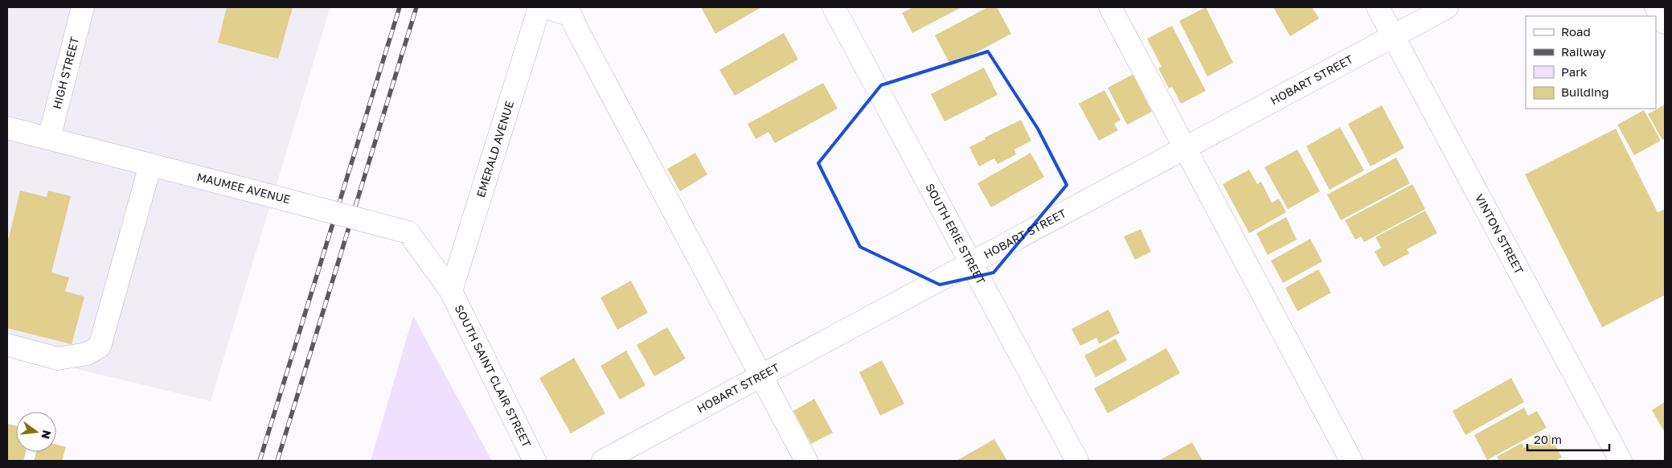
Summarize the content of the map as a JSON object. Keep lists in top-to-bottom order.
{
  "streets": {
    "street": [
      "HIGH STREET",
      "HOBART STREET",
      "EMERALD AVENUE",
      "MAUMEE AVENUE",
      "SOUTH ERIE STREET",
      "VINTON STREET",
      "SOUTH SAINT CLAIR STREET"
    ]
  },
  "crossings": [
    ["HIGH STREET", "MAUMEE AVENUE"],
    ["HOBART STREET", "SOUTH ERIE STREET"],
    ["HOBART STREET", "VINTON STREET"],
    ["EMERALD AVENUE", "MAUMEE AVENUE"],
    ["EMERALD AVENUE", "SOUTH SAINT CLAIR STREET"],
    ["MAUMEE AVENUE", "SOUTH SAINT CLAIR STREET"]
  ],
  "legend": [
    "Road",
    "Railway",
    "Park",
    "Building"
  ],
  "scale_bar": "20 m",
  "north": "right"
}
